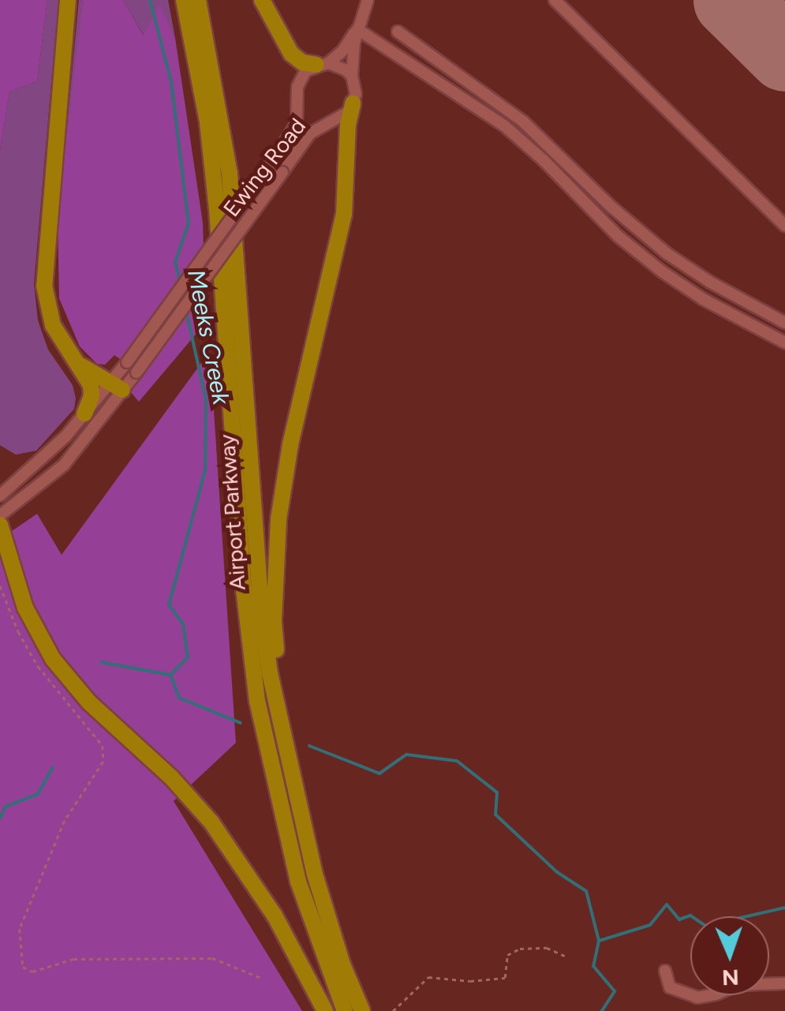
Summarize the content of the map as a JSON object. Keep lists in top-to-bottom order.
{
  "streets": {
    "highway": ["Airport Parkway"],
    "street": ["Ewing Road"]
  },
  "water": ["Meeks Creek"],
  "north": "bottom"
}
